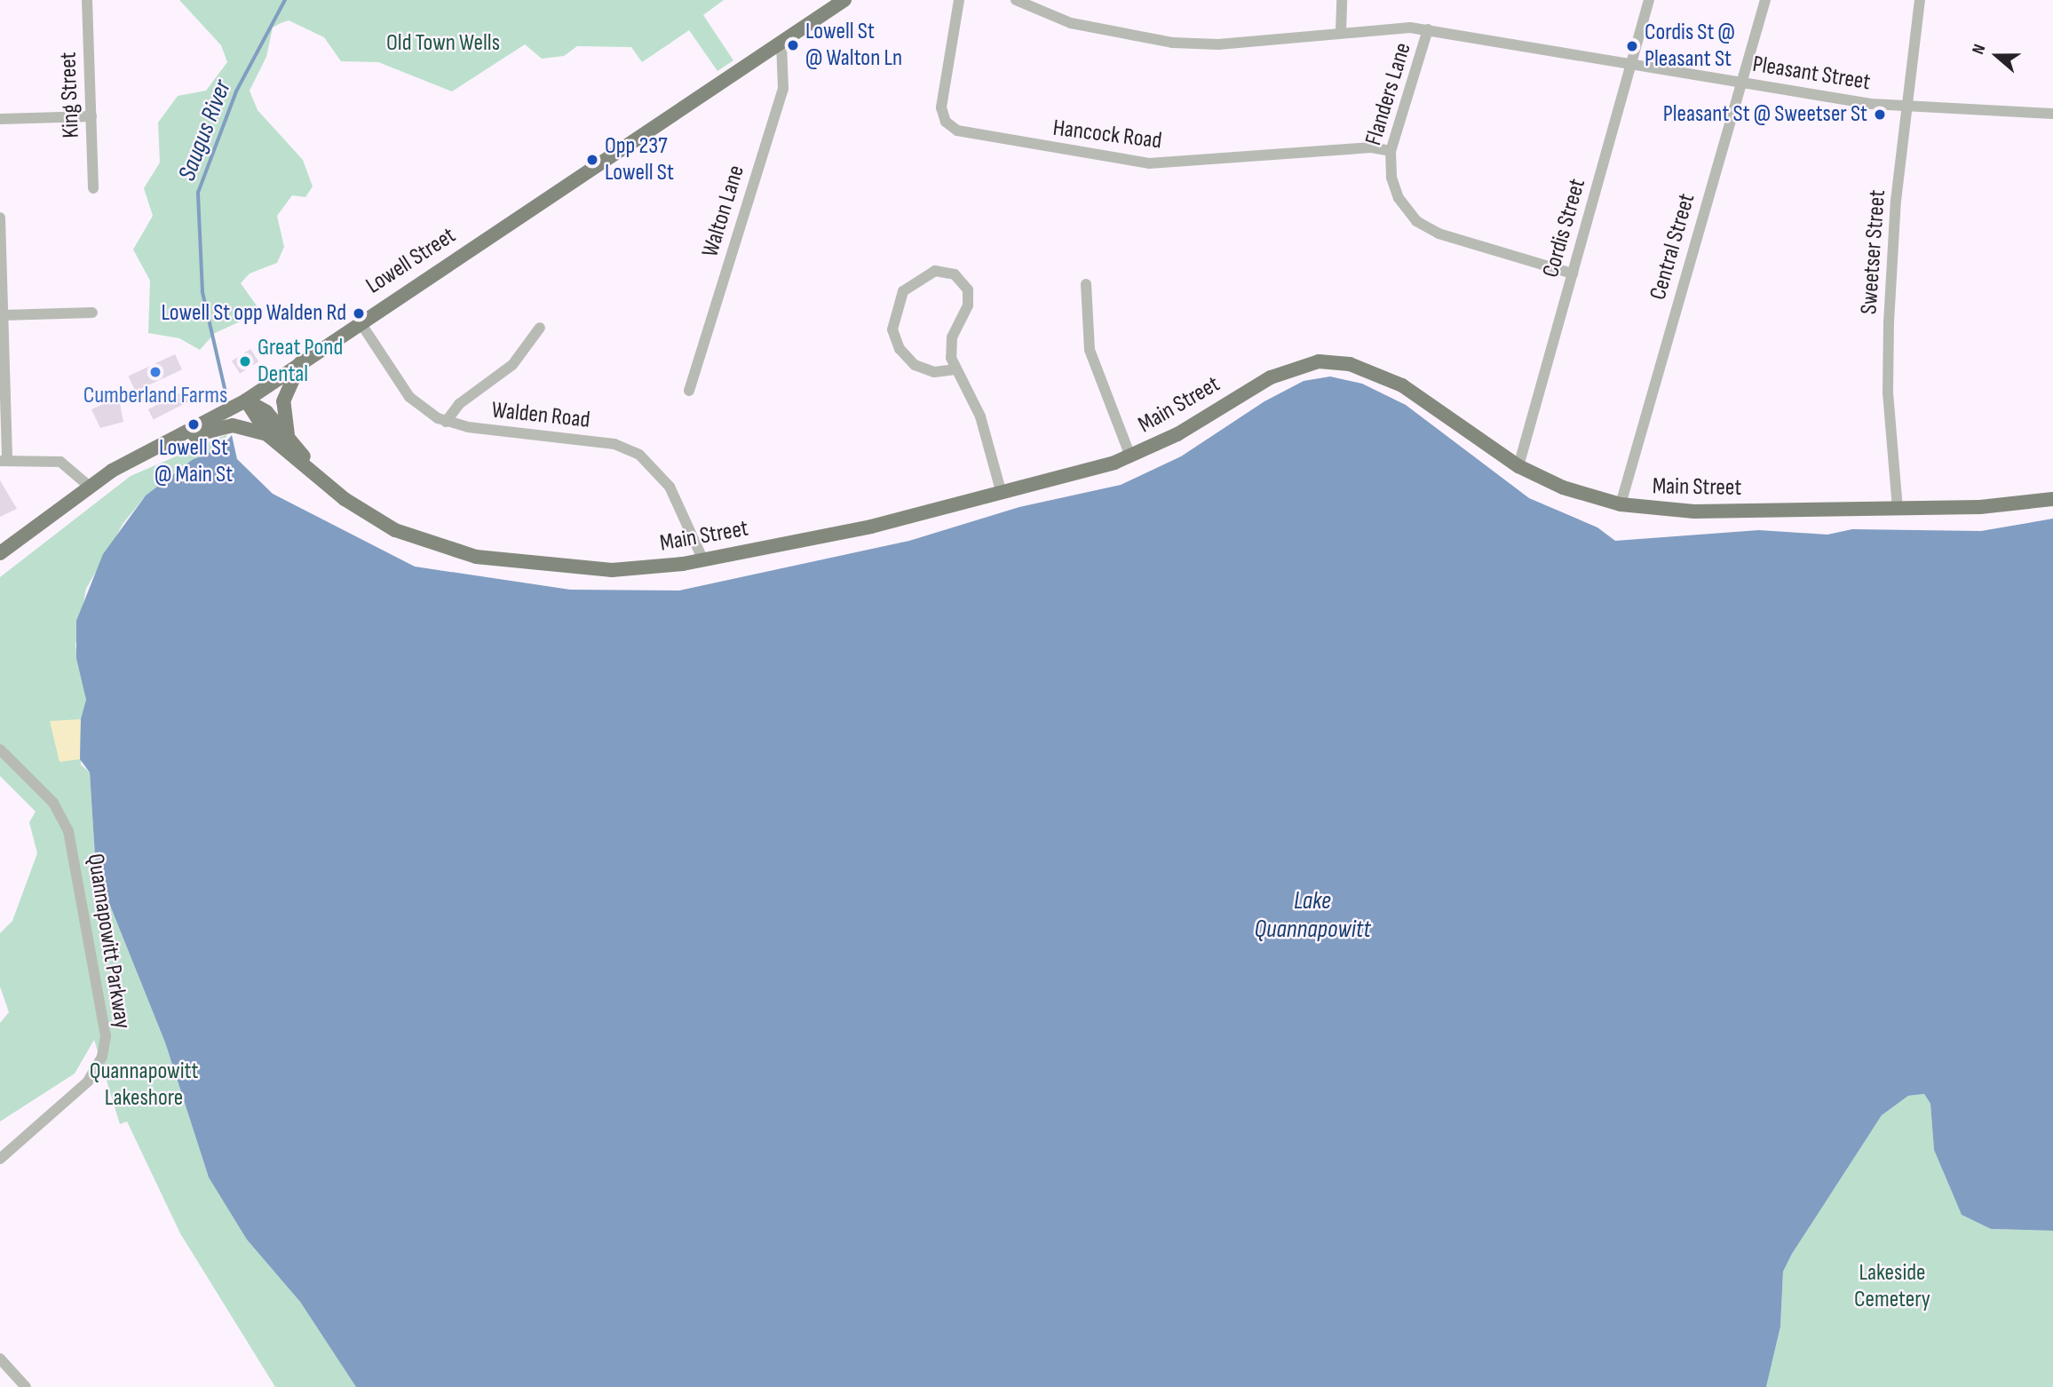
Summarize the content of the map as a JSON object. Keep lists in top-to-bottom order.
{
  "streets": {
    "main road": ["Lowell Street", "Main Street"],
    "street": [
      "Pleasant Street",
      "Flanders Lane",
      "King Street",
      "Hancock Road",
      "Walton Lane",
      "Cordis Street",
      "Central Street",
      "Sweetser Street",
      "Walden Road",
      "Quannapowitt Parkway"
    ]
  },
  "crossings": [
    ["Pleasant Street", "Flanders Lane"],
    ["Pleasant Street", "Cordis Street"],
    ["Pleasant Street", "Central Street"],
    ["Pleasant Street", "Sweetser Street"],
    ["Flanders Lane", "Hancock Road"],
    ["Flanders Lane", "Cordis Street"],
    ["Walton Lane", "Lowell Street"],
    ["Cordis Street", "Main Street"],
    ["Central Street", "Main Street"],
    ["Sweetser Street", "Main Street"],
    ["Lowell Street", "Main Street"],
    ["Lowell Street", "Walden Road"],
    ["Main Street", "Walden Road"]
  ],
  "water": ["Saugus River", "Lake Quannapowitt"],
  "parks": ["Old Town Wells", "Quannapowitt Lakeshore", "Lakeside Cemetery"],
  "places": [
    "Lowell St @ Walton Ln",
    "Cordis St @ Pleasant St",
    "Pleasant St @ Sweetser St",
    "Opp 237 Lowell St",
    "Lowell St opp Walden Rd",
    "Great Pond Dental",
    "Cumberland Farms",
    "Lowell St @ Main St"
  ],
  "north": "left"
}
